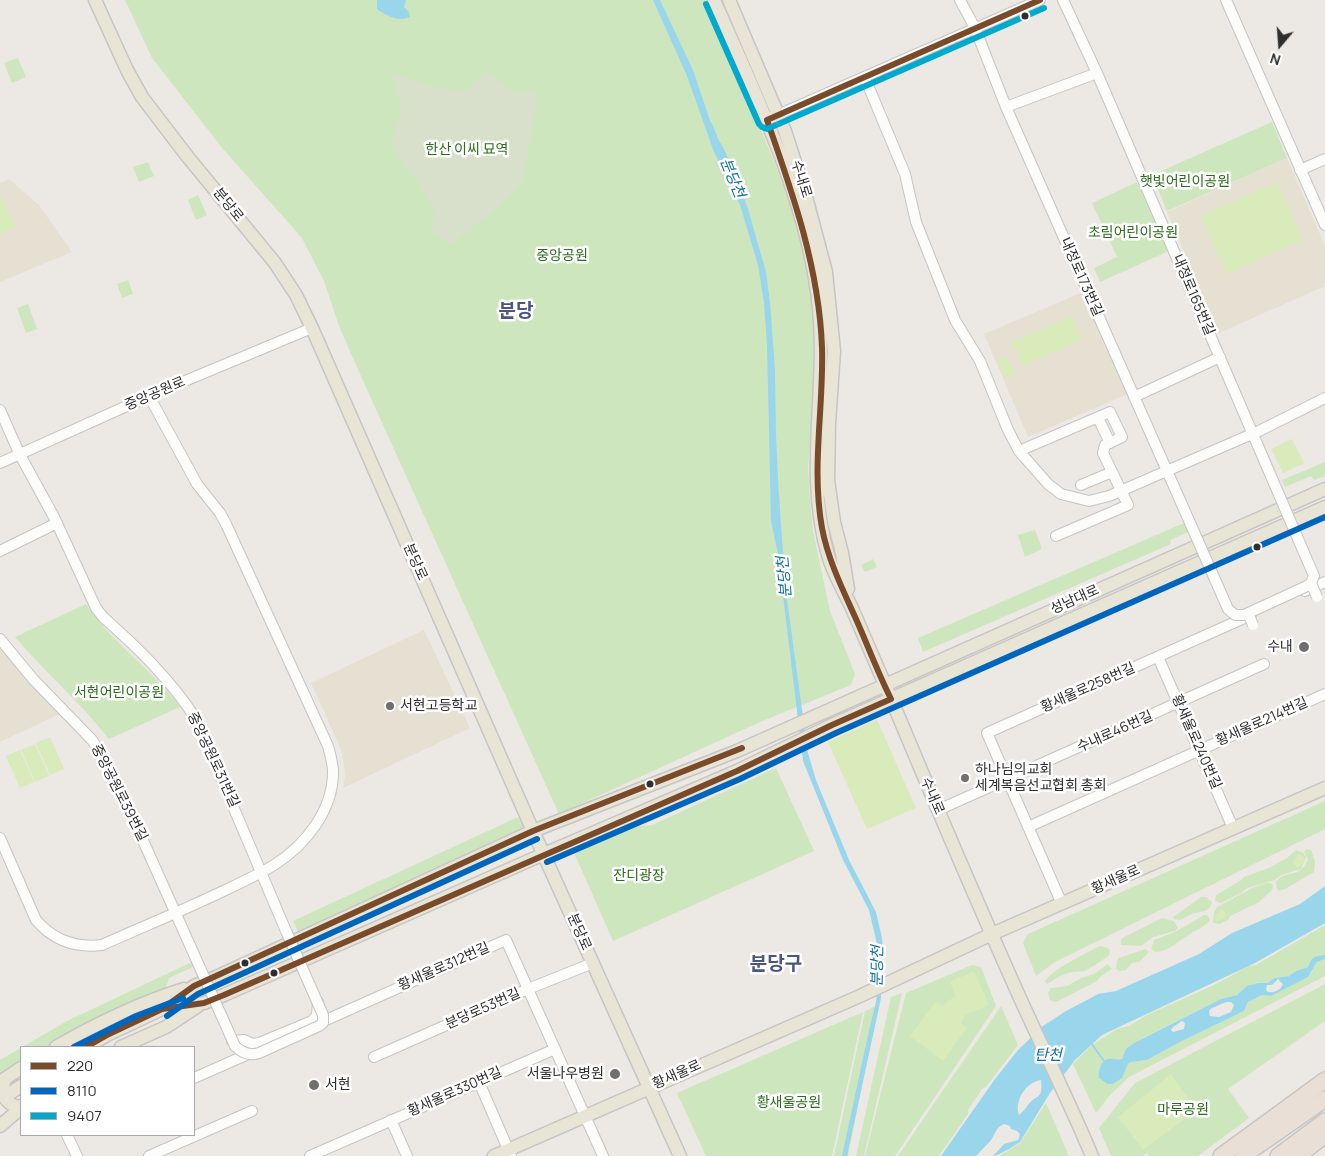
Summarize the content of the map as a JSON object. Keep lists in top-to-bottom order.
{
  "streets": {
    "main road": [
      "수내로",
      "분당로",
      "성남대로",
      "황새울로"
    ],
    "street": [
      "내정로173번길",
      "내정로165번길",
      "중앙공원로",
      "황새울로258번길",
      "황새울로214번길",
      "수내로46번길",
      "황새울로240번길",
      "중앙공원로31번길",
      "중앙공원로39번길",
      "황새울로312번길",
      "분당로53번길",
      "황새울로330번길"
    ]
  },
  "crossings": [
    ["수내로", "성남대로"],
    ["수내로", "수내로46번길"],
    ["수내로", "황새울로"],
    ["분당로", "중앙공원로"],
    ["분당로", "성남대로"],
    ["분당로", "황새울로"],
    ["분당로", "분당로53번길"],
    ["중앙공원로", "중앙공원로31번길"],
    ["황새울로258번길", "수내로46번길"],
    ["황새울로258번길", "황새울로240번길"],
    ["황새울로258번길", "황새울로"],
    ["황새울로214번길", "황새울로240번길"],
    ["수내로46번길", "황새울로240번길"],
    ["황새울로240번길", "황새울로"],
    ["중앙공원로31번길", "중앙공원로39번길"],
    ["황새울로", "황새울로312번길"],
    ["황새울로312번길", "분당로53번길"],
    ["황새울로312번길", "황새울로330번길"]
  ],
  "districts": ["분당", "분당구"],
  "water": ["분당천", "탄천"],
  "parks": [
    "한산 이씨 묘역",
    "햇빛어린이공원",
    "초림어린이공원",
    "중앙공원",
    "서현어린이공원",
    "잔디광장",
    "황새울공원",
    "마루공원"
  ],
  "places": [
    "수내",
    "서현고등학교",
    "하나님의교회 세계복음선교협회 총회",
    "서울나우병원",
    "서현"
  ],
  "lines": ["transit line 220", "transit line 9407", "transit line 8110"],
  "legend": ["220", "8110", "9407"],
  "north": "bottom"
}
